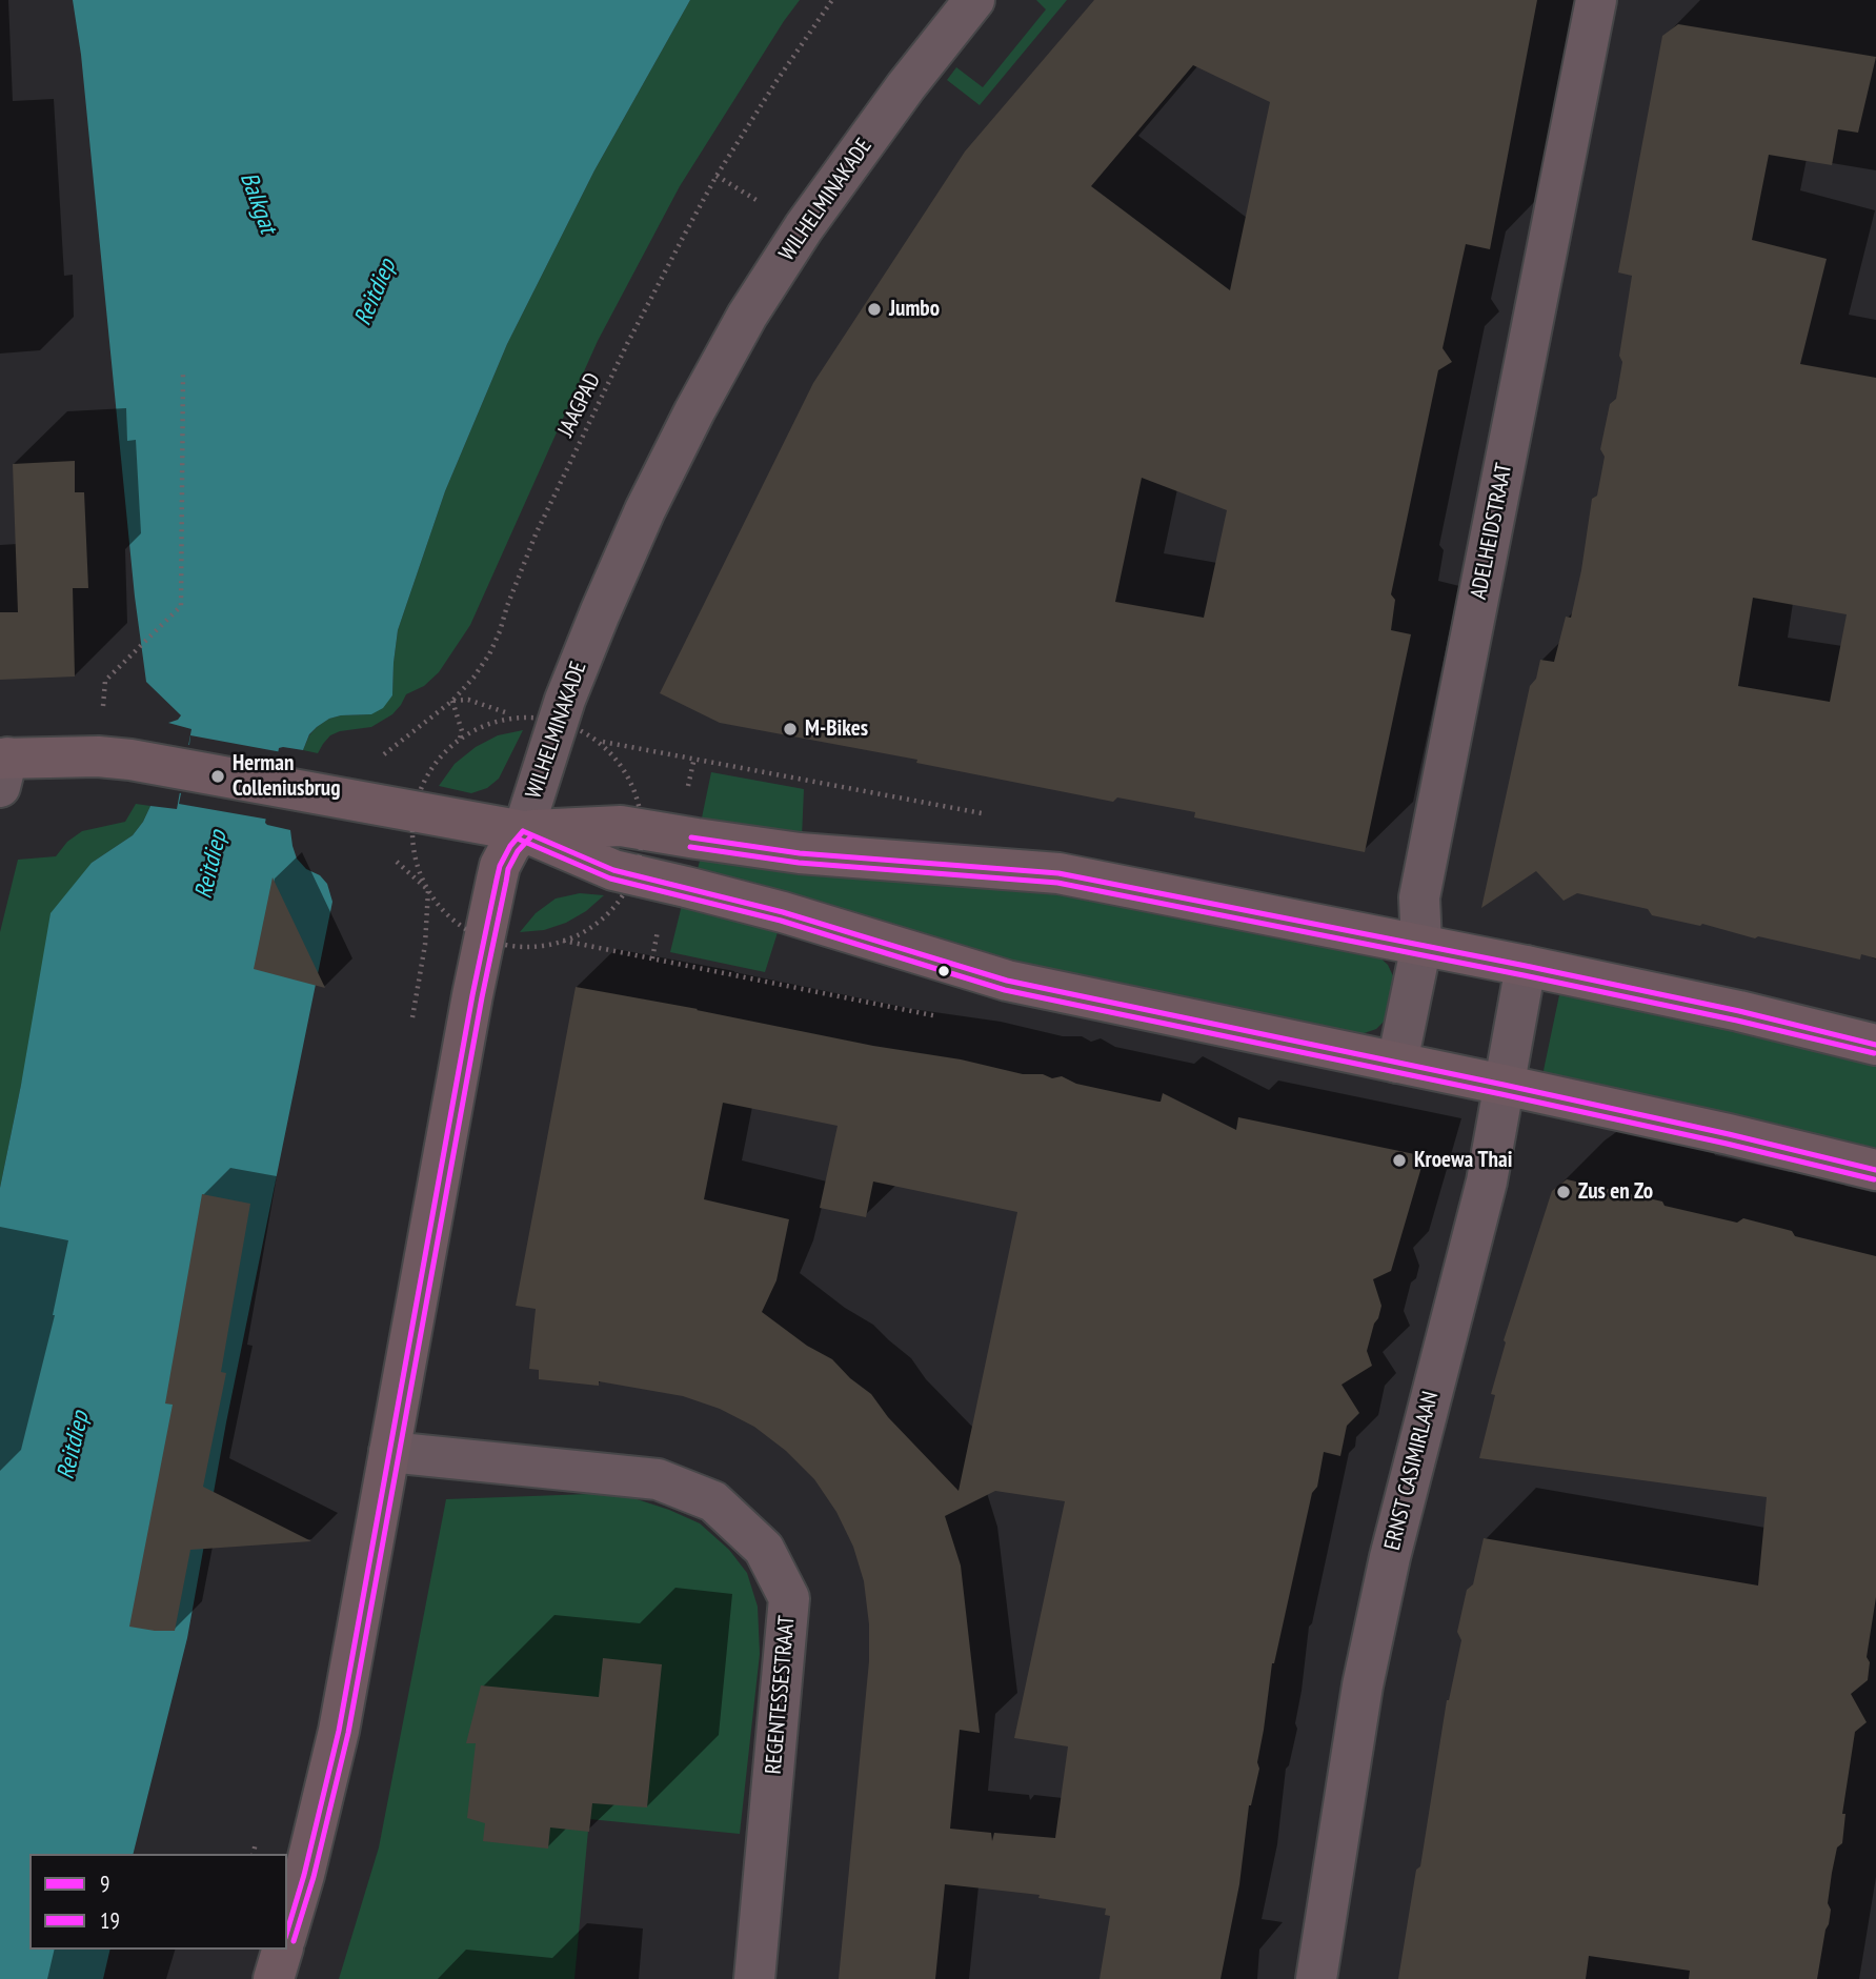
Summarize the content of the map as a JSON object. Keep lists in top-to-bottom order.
{
  "streets": {
    "street": [
      "WILHELMINAKADE",
      "ADELHEIDSTRAAT",
      "ERNST CASIMIRLAAN",
      "REGENTESSESTRAAT"
    ],
    "path": ["JAAGPAD"]
  },
  "crossings": [
    ["WILHELMINAKADE", "REGENTESSESTRAAT"]
  ],
  "water": ["Balkgat", "Reitdiep"],
  "places": [
    "Jumbo",
    "M-Bikes",
    "Herman Colleniusbrug",
    "Kroewa Thai",
    "Zus en Zo"
  ],
  "lines": ["transit line 9", "transit line 19"],
  "legend": ["9", "19"]
}
